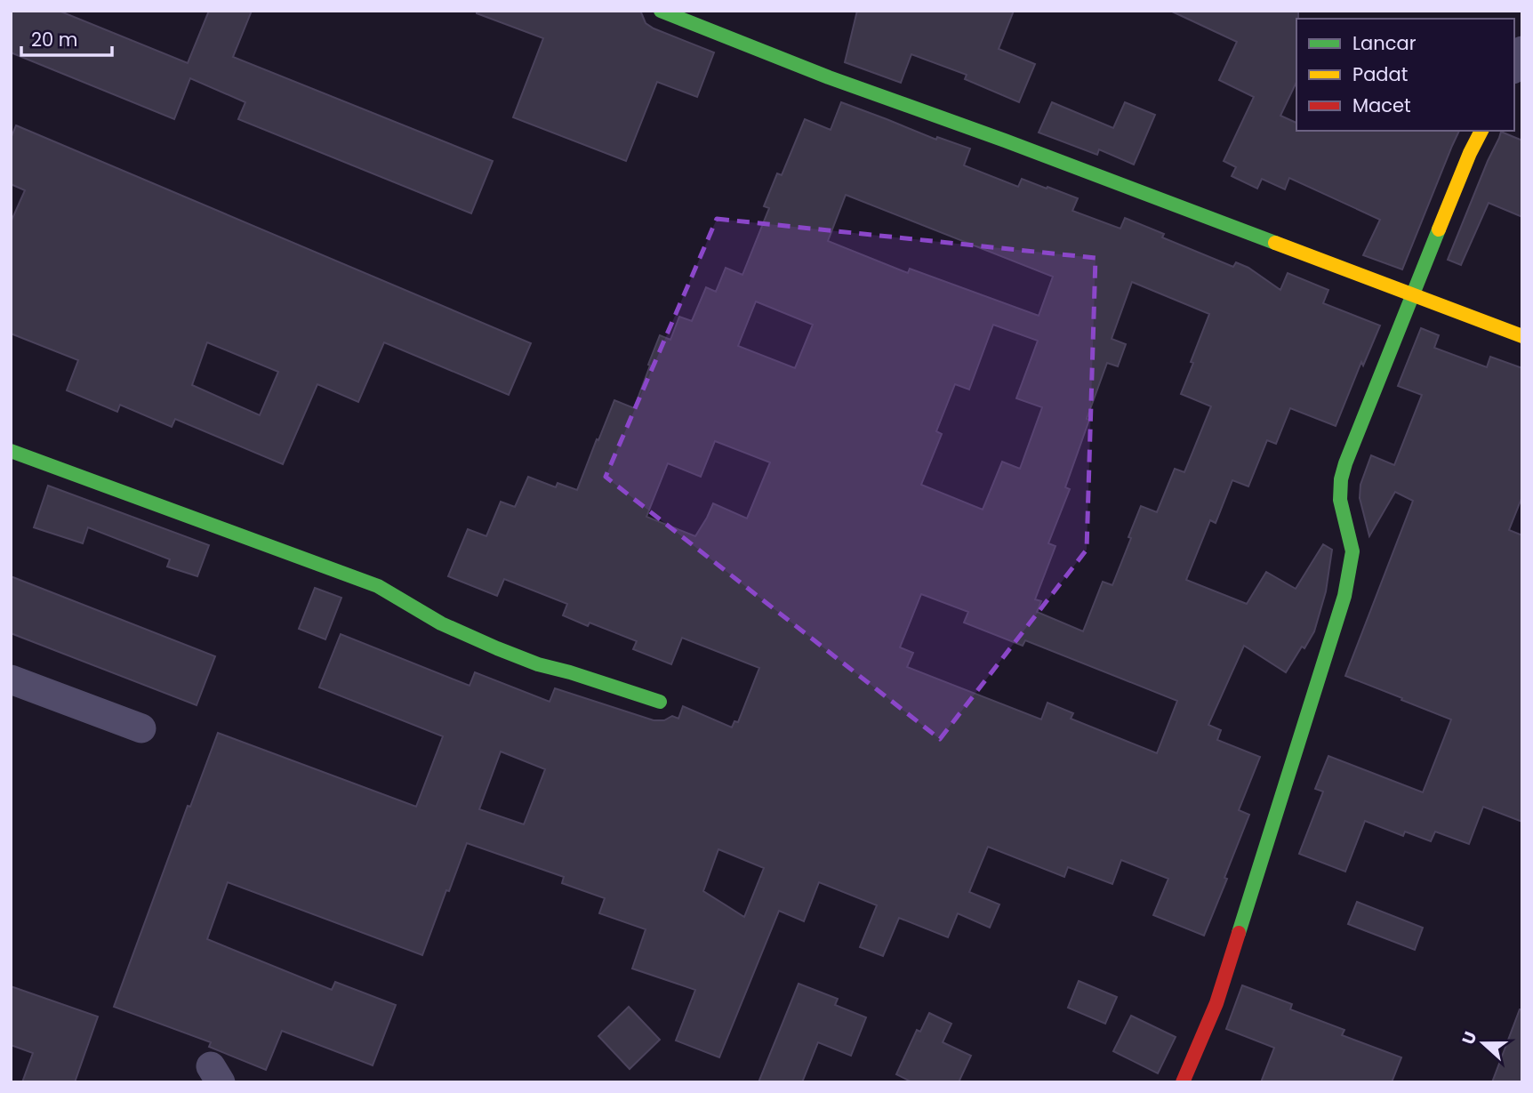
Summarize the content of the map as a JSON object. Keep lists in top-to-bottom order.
{
  "legend": ["Lancar", "Padat", "Macet"],
  "scale_bar": "20 m",
  "north": "left"
}
